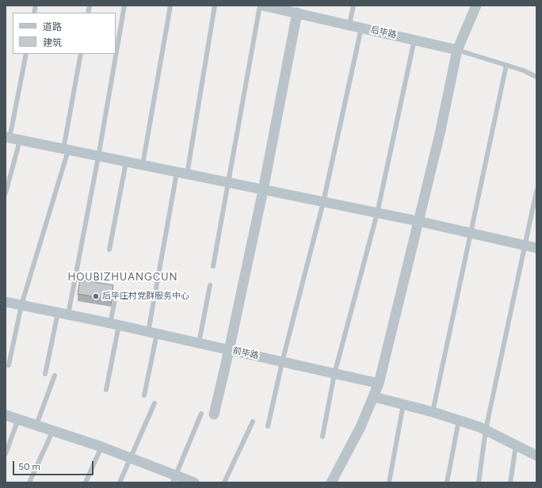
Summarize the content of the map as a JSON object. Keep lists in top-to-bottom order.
{
  "streets": {
    "street": ["后毕路", "前毕路"]
  },
  "districts": ["HOUBIZHUANGCUN"],
  "places": ["后毕庄村党群服务中心"],
  "legend": ["道路", "建筑"],
  "scale_bar": "50 m"
}
